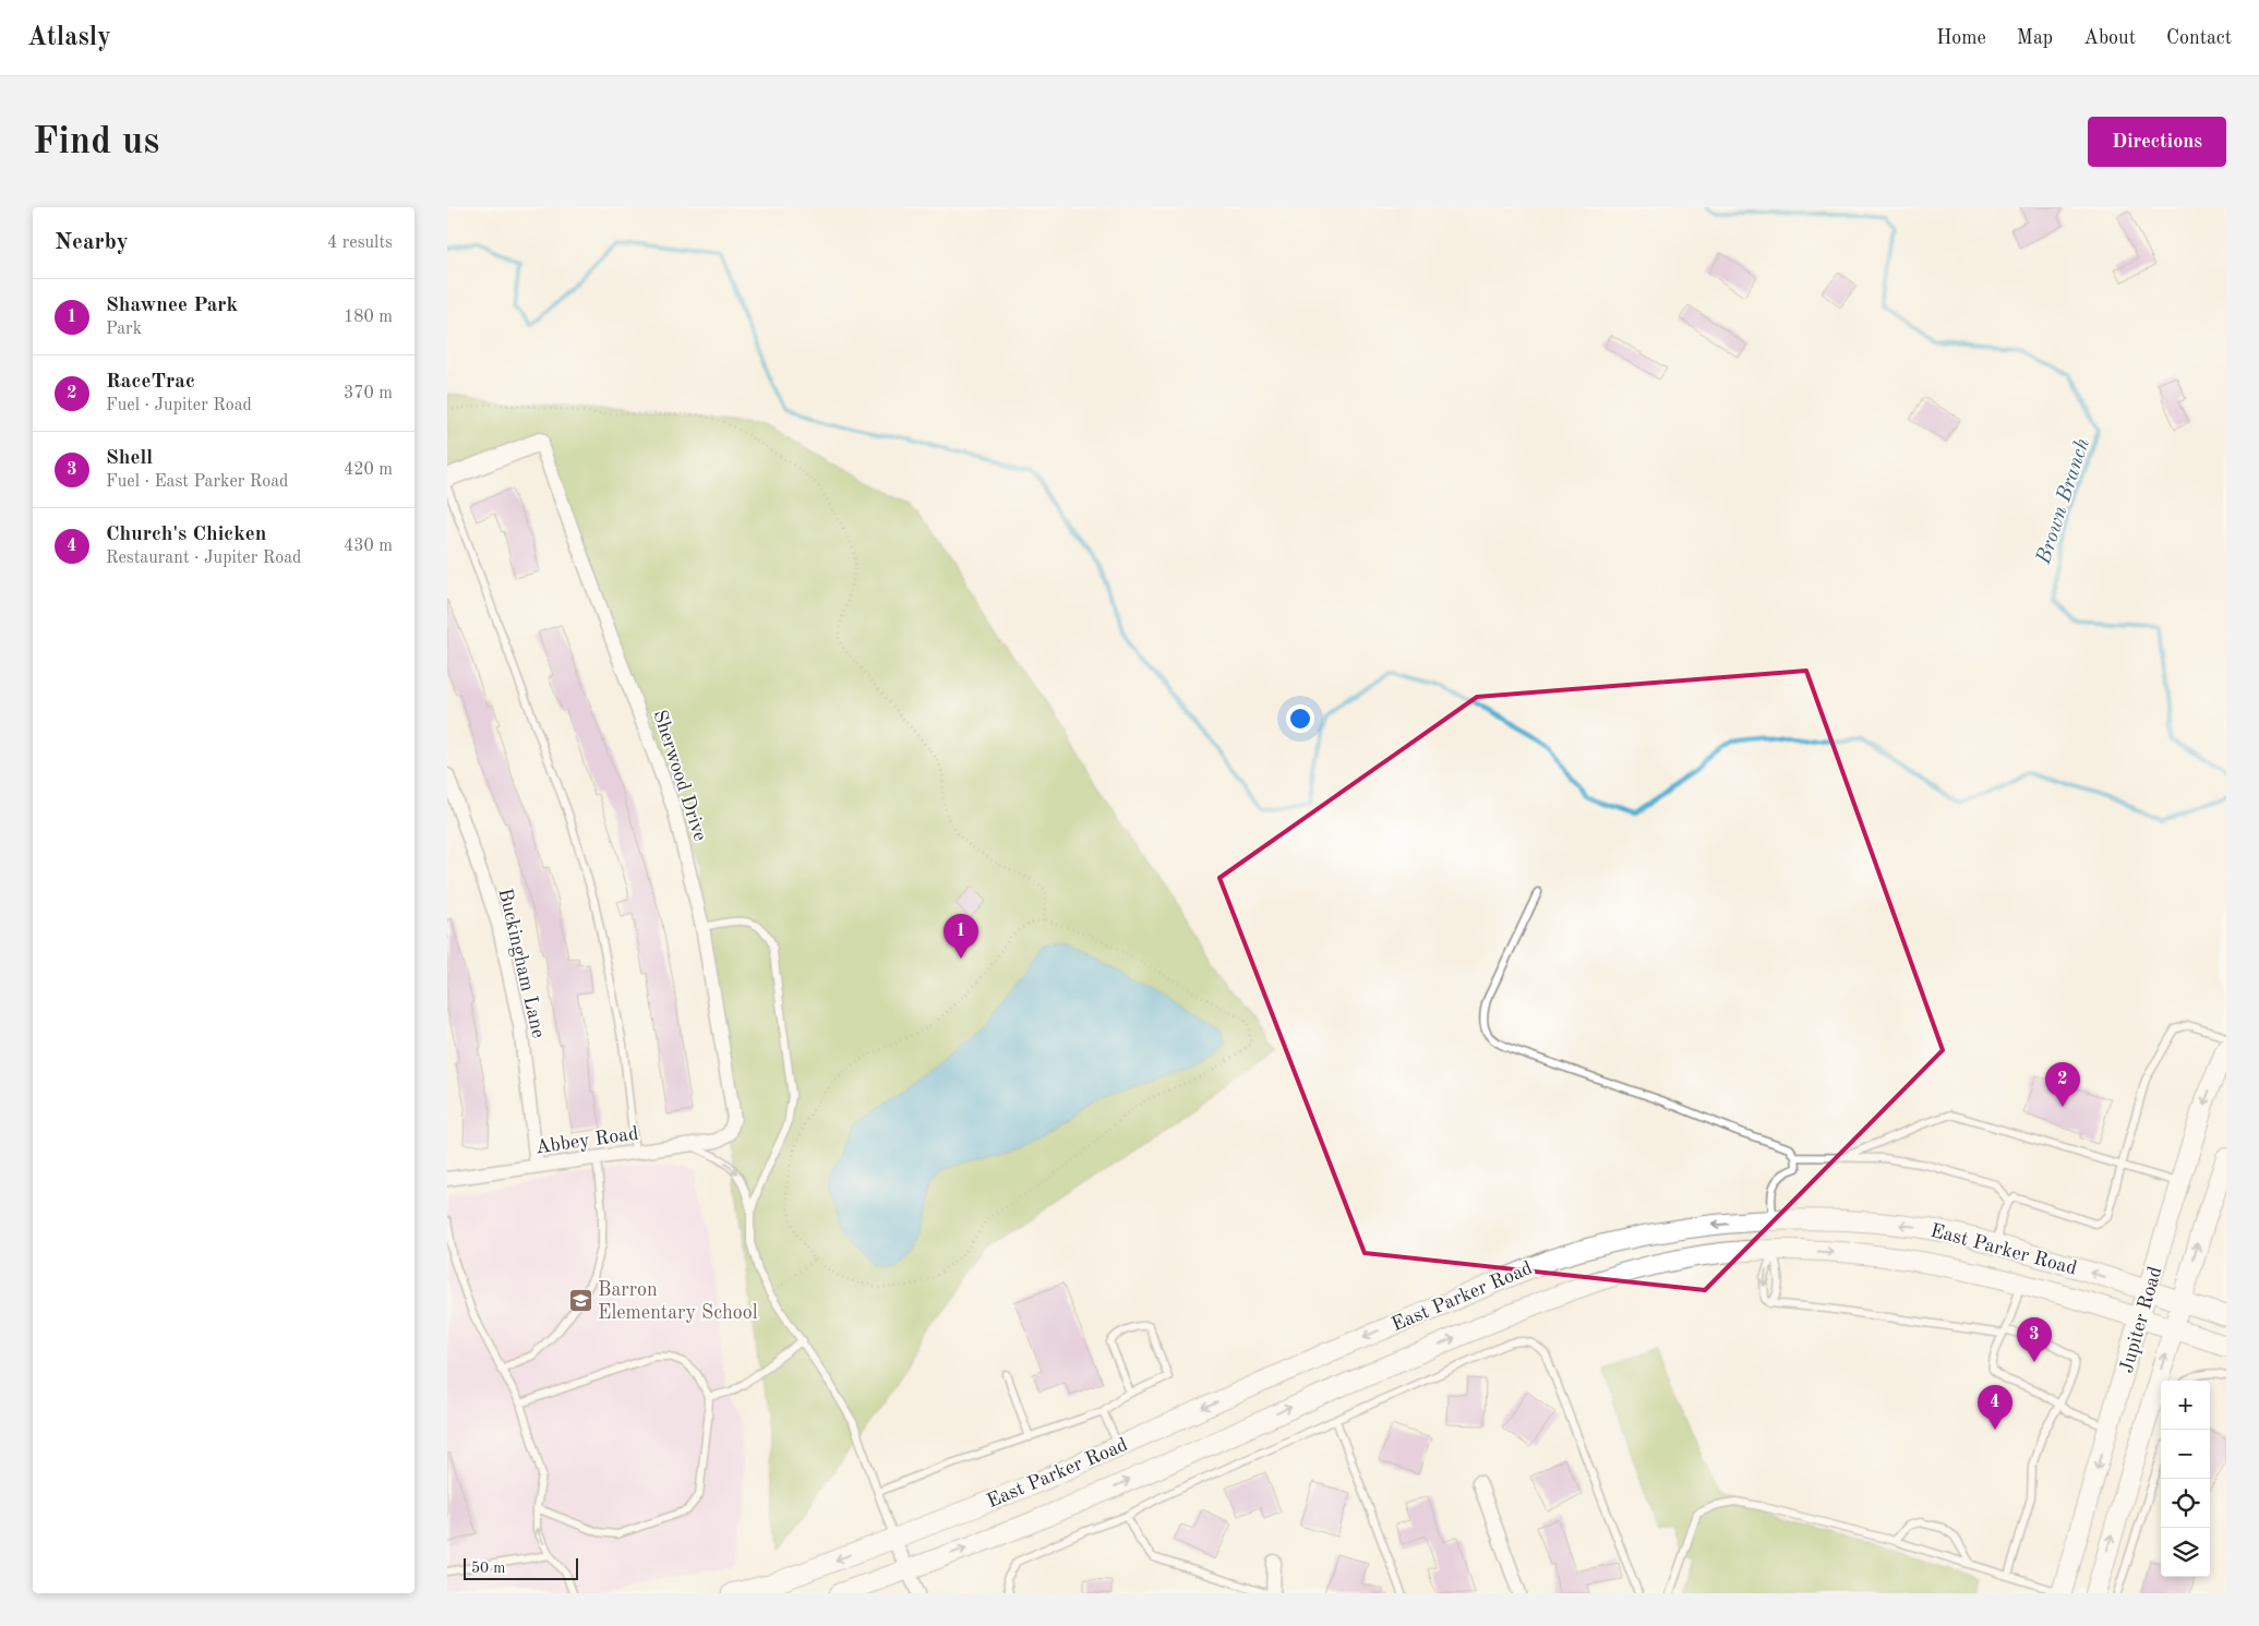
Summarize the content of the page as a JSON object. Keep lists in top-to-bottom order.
{
  "streets": {
    "main road": ["East Parker Road", "Jupiter Road"],
    "street": ["Sherwood Drive", "Buckingham Lane", "Abbey Road"]
  },
  "crossings": [
    ["Sherwood Drive", "Abbey Road"],
    ["Buckingham Lane", "Abbey Road"],
    ["East Parker Road", "Jupiter Road"]
  ],
  "water": ["Brown Branch"],
  "places": {
    "school or university": ["Barron Elementary School"]
  },
  "scale_bar": "50 m",
  "page": {
    "header": "Atlasly",
    "nav": [
      "Home",
      "Map",
      "About",
      "Contact"
    ],
    "buttons": "Directions",
    "title": "Find us",
    "heading": ["Nearby", "4 results"],
    "list": [
      {
        "mark": "1",
        "name": "Shawnee Park",
        "note": "Park",
        "value": "180 m"
      },
      {
        "mark": "2",
        "name": "RaceTrac",
        "note": "Fuel · Jupiter Road",
        "value": "370 m"
      },
      {
        "mark": "3",
        "name": "Shell",
        "note": "Fuel · East Parker Road",
        "value": "420 m"
      },
      {
        "mark": "4",
        "name": "Church's Chicken",
        "note": "Restaurant · Jupiter Road",
        "value": "430 m"
      }
    ],
    "pins": [
      "1",
      "2",
      "3",
      "4"
    ],
    "map_buttons": ["+", "−"],
    "scale": "50 m"
  }
}
